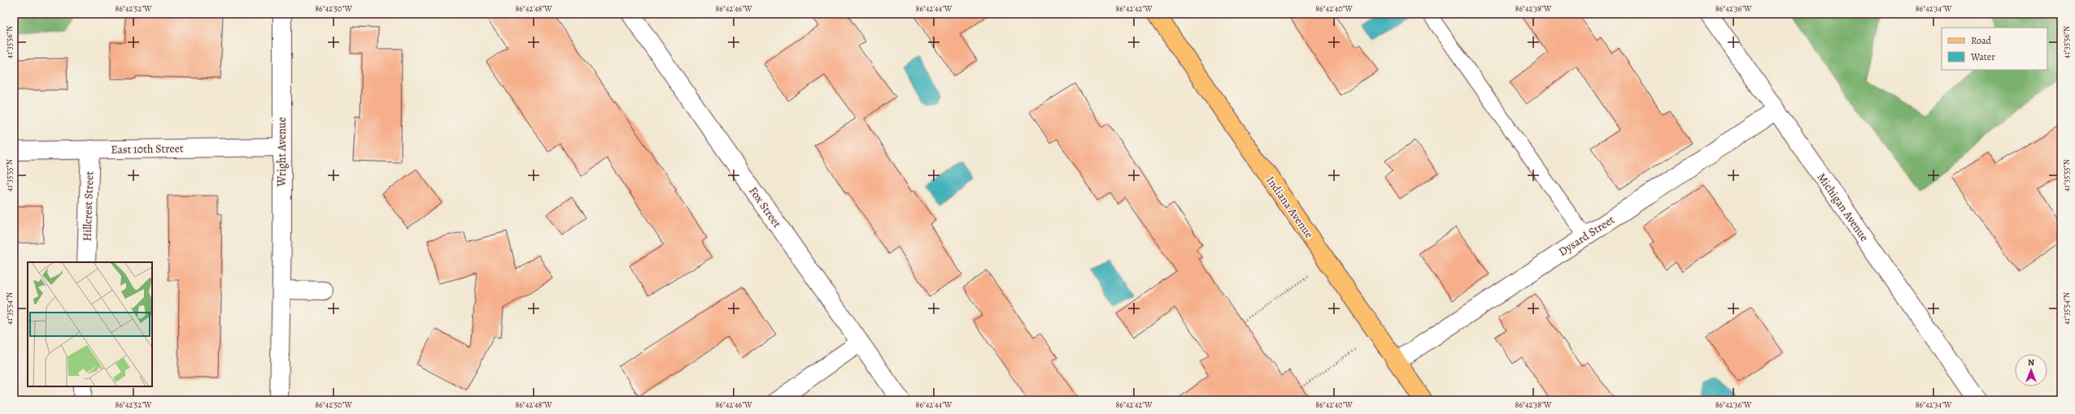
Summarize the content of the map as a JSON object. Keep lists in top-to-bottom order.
{
  "streets": {
    "main road": ["Indiana Avenue"],
    "street": [
      "East 10th Street",
      "Wright Avenue",
      "Hillcrest Street",
      "Fox Street",
      "Michigan Avenue",
      "Dysard Street"
    ]
  },
  "crossings": [
    ["East 10th Street", "Wright Avenue"],
    ["East 10th Street", "Hillcrest Street"],
    ["Indiana Avenue", "Dysard Street"],
    ["Michigan Avenue", "Dysard Street"]
  ],
  "legend": ["Road", "Water"],
  "north": "top",
  "coordinates": [
    "86°42'52\"W",
    "86°42'50\"W",
    "86°42'48\"W",
    "86°42'46\"W",
    "86°42'44\"W",
    "86°42'42\"W",
    "86°42'40\"W",
    "86°42'38\"W",
    "86°42'36\"W",
    "86°42'34\"W",
    "41°35'56\"N",
    "41°35'55\"N",
    "41°35'54\"N"
  ]
}
